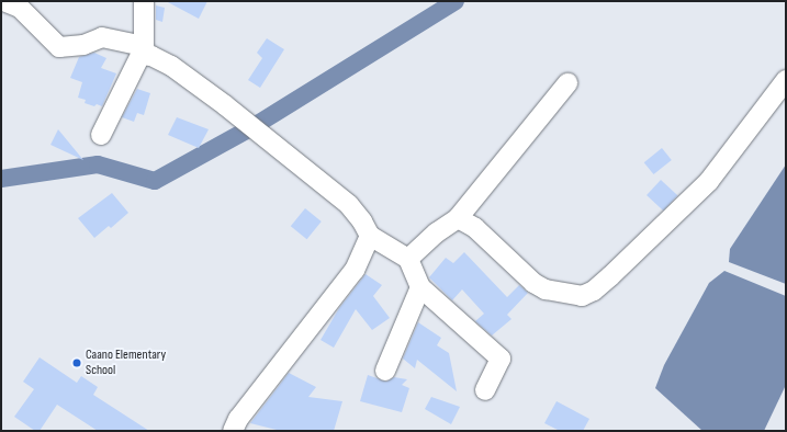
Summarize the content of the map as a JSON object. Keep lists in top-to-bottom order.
{
  "places": ["Caano Elementary School"]
}
